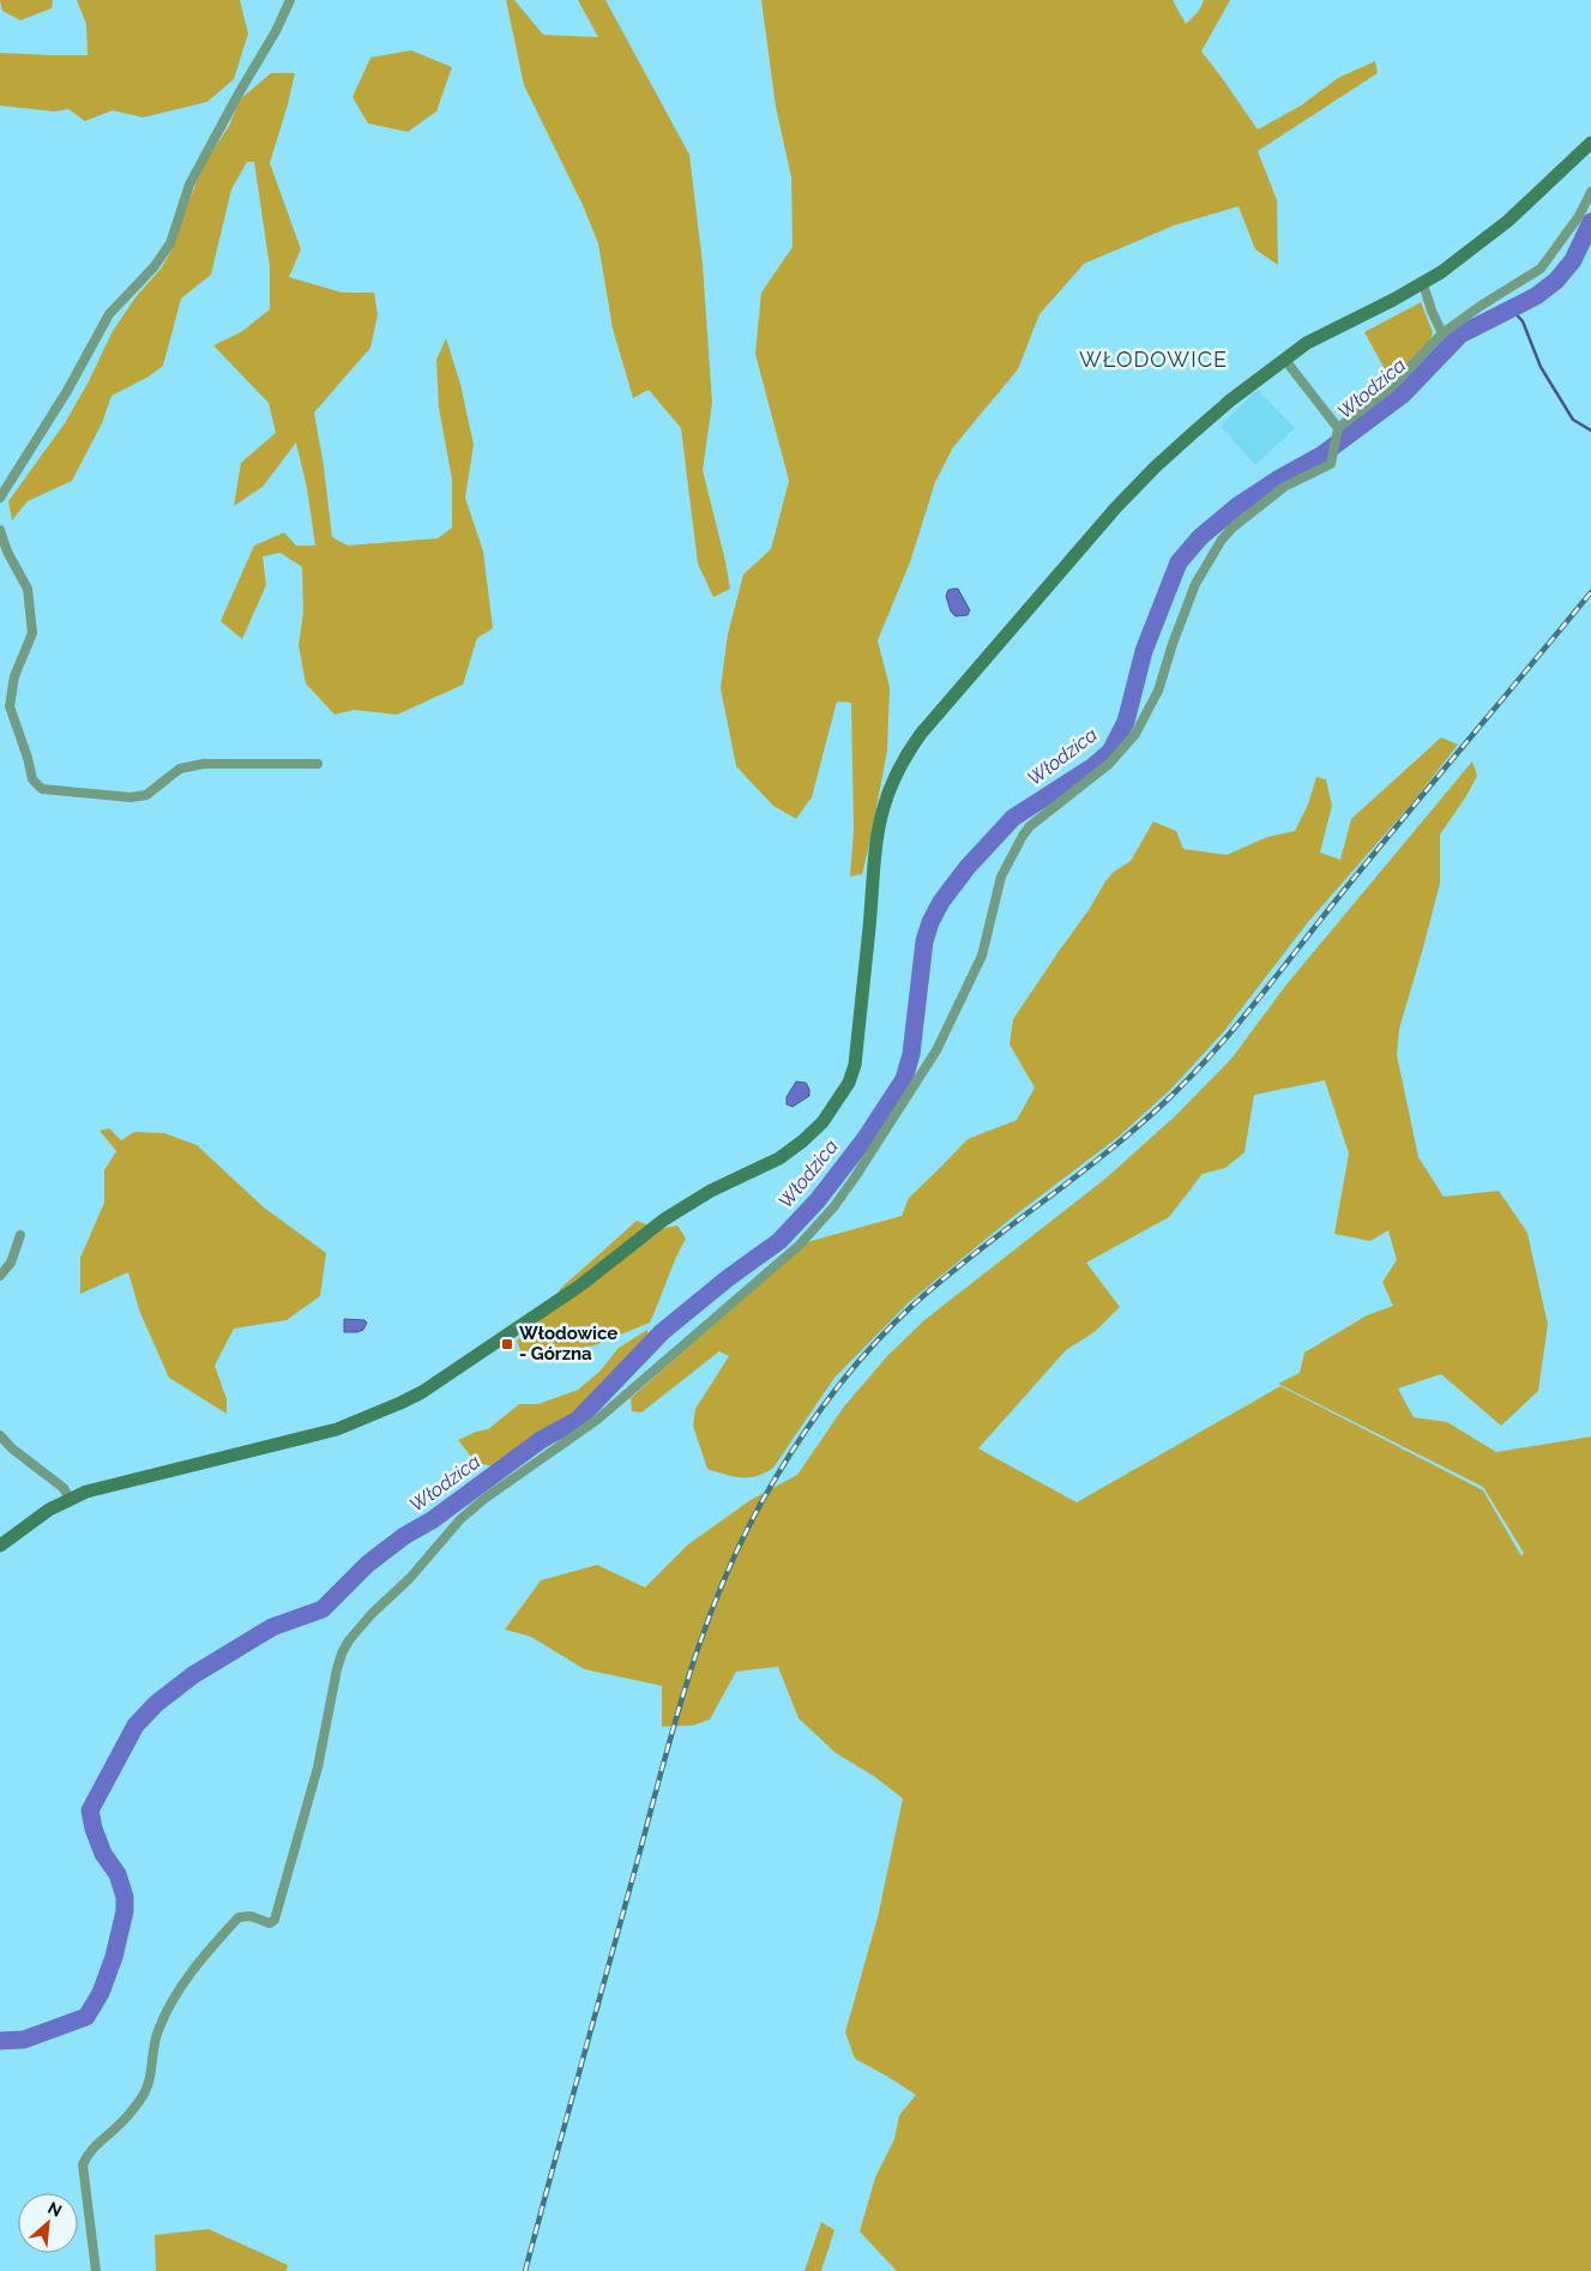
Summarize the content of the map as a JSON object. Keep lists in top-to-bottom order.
{
  "districts": ["WŁODOWICE"],
  "water": ["Włodzica"],
  "places": {
    "transit": ["Włodowice - Górzna"]
  },
  "north": "top right"
}
